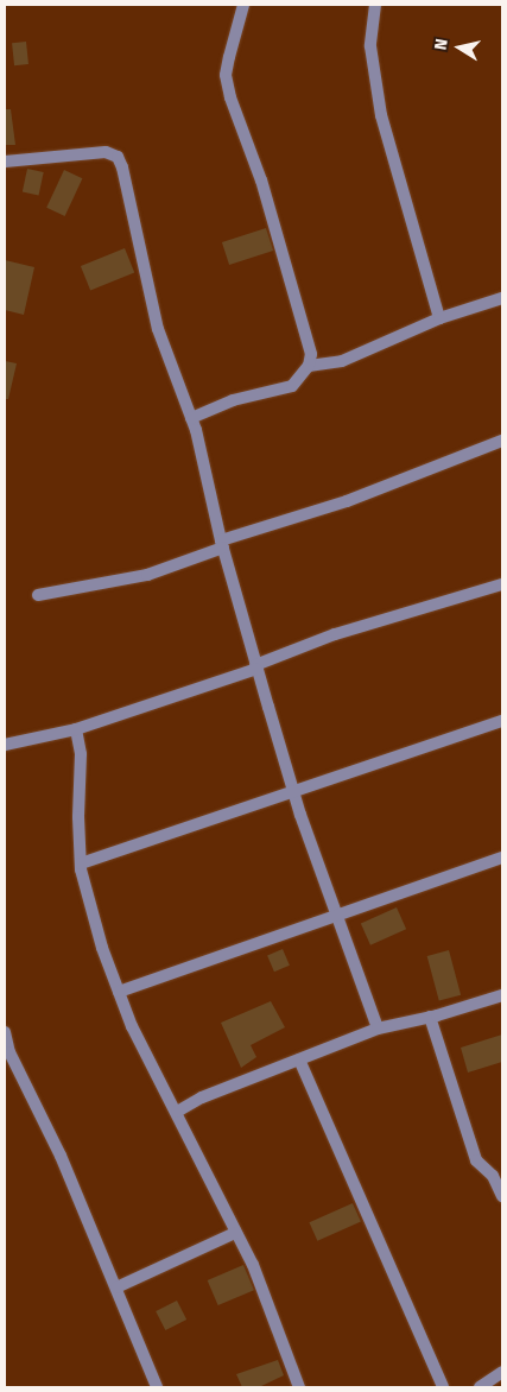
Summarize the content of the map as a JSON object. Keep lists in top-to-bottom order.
{
  "north": "left"
}
